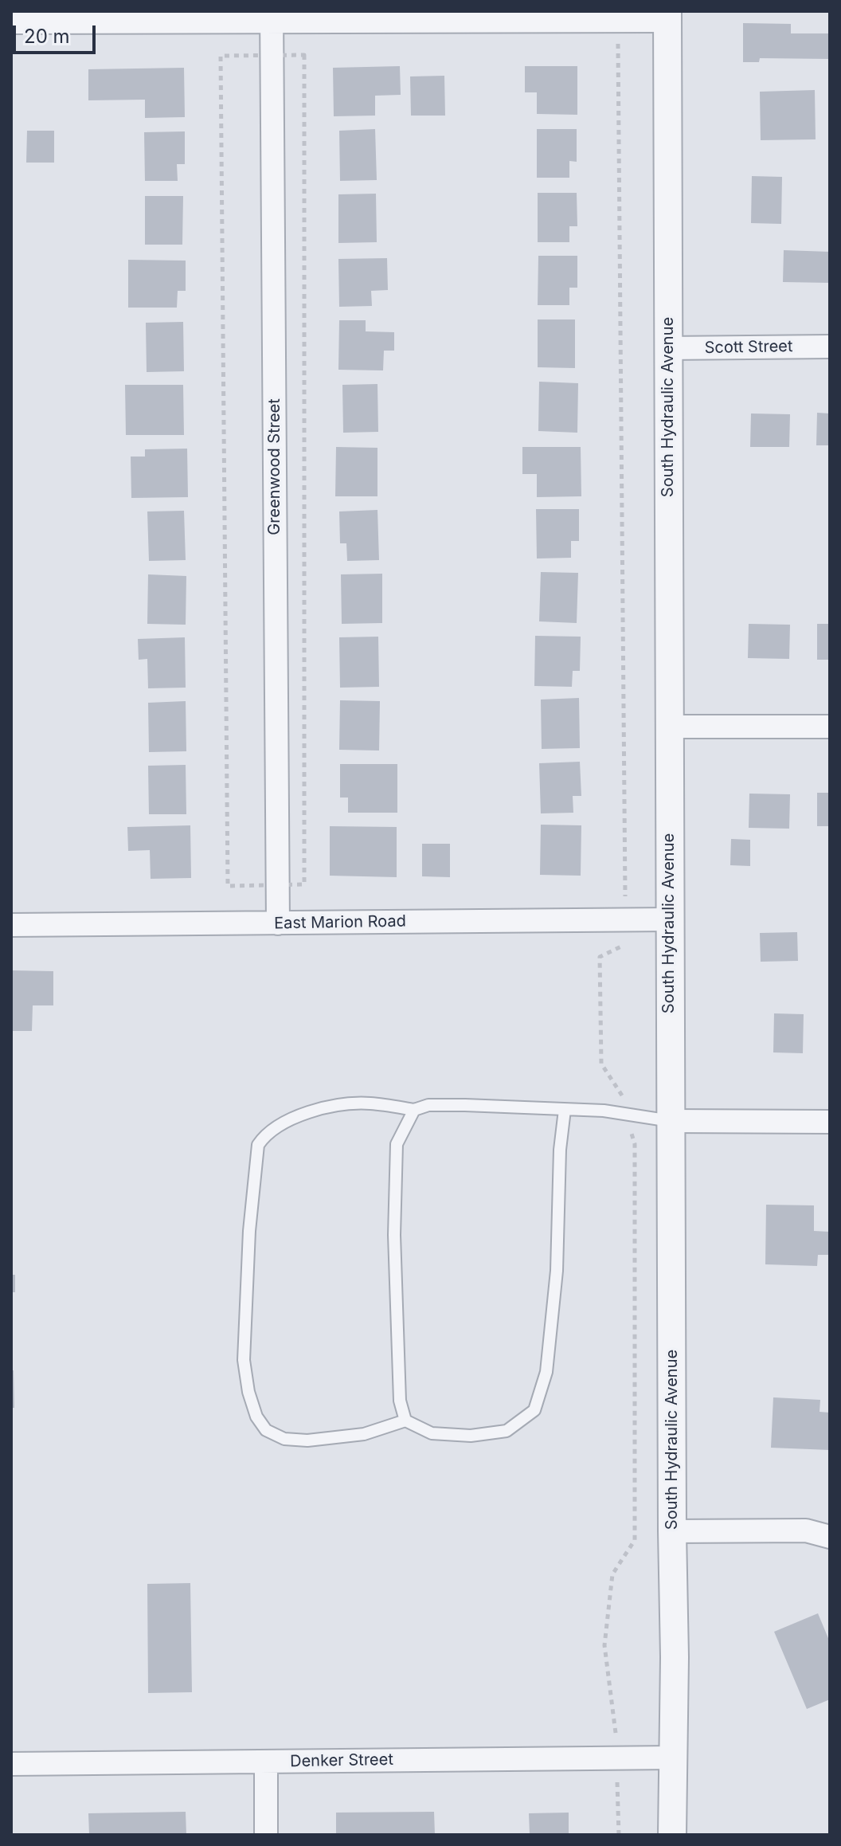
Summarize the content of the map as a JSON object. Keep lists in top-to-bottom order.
{
  "streets": {
    "street": [
      "Scott Street",
      "South Hydraulic Avenue",
      "Greenwood Street",
      "East Marion Road",
      "Denker Street"
    ]
  },
  "crossings": [
    ["Scott Street", "South Hydraulic Avenue"],
    ["South Hydraulic Avenue", "East Marion Road"],
    ["South Hydraulic Avenue", "Denker Street"],
    ["Greenwood Street", "East Marion Road"]
  ],
  "scale_bar": "20 m"
}
